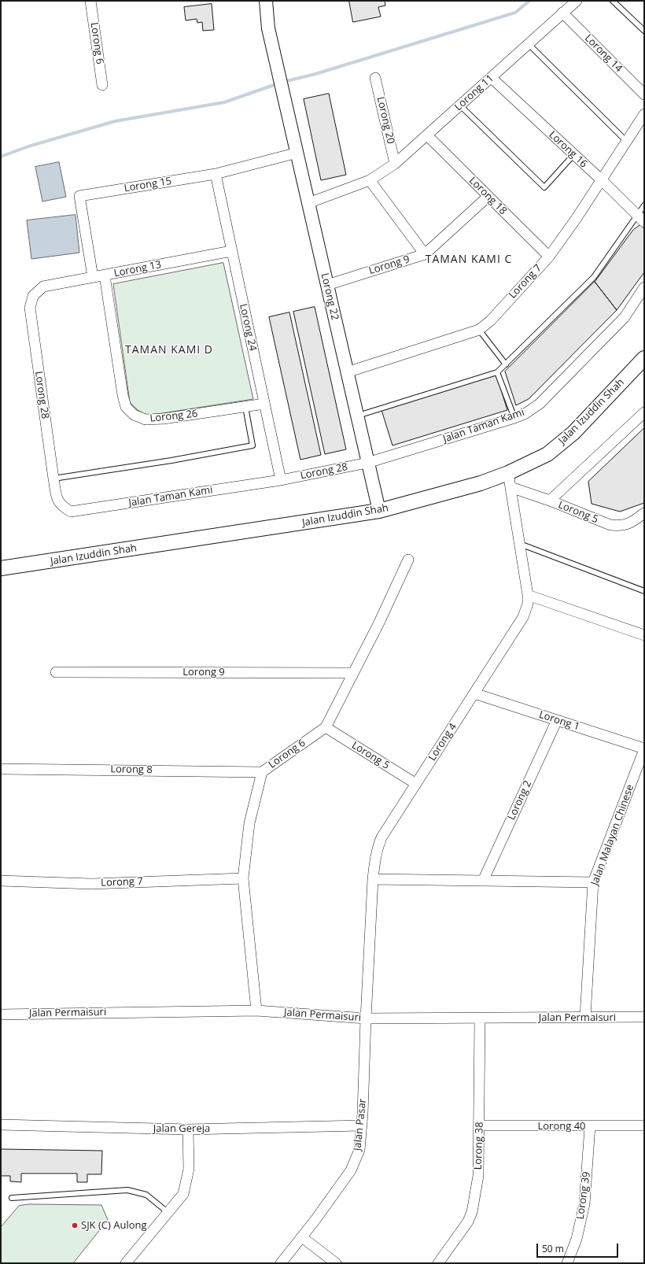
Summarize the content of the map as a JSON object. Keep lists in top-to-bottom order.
{
  "streets": {
    "main road": ["Jalan Izuddin Shah"],
    "street": [
      "Lorong 6",
      "Lorong 14",
      "Lorong 11",
      "Lorong 20",
      "Lorong 16",
      "Lorong 15",
      "Lorong 18",
      "Lorong 9",
      "Lorong 13",
      "Lorong 7",
      "Lorong 22",
      "Lorong 24",
      "Lorong 28",
      "Lorong 26",
      "Jalan Taman Kami",
      "Lorong 5",
      "Lorong 1",
      "Lorong 4",
      "Lorong 8",
      "Lorong 2",
      "Jalan Malayan Chinese",
      "Jalan Permaisuri",
      "Jalan Pasar",
      "Lorong 40",
      "Jalan Gereja",
      "Lorong 38",
      "Lorong 39"
    ]
  },
  "crossings": [
    ["Lorong 6", "Lorong 9"],
    ["Lorong 6", "Lorong 7"],
    ["Lorong 6", "Lorong 5"],
    ["Lorong 6", "Lorong 8"],
    ["Lorong 6", "Jalan Permaisuri"],
    ["Lorong 14", "Lorong 11"],
    ["Lorong 11", "Lorong 20"],
    ["Lorong 11", "Lorong 16"],
    ["Lorong 11", "Lorong 18"],
    ["Lorong 11", "Lorong 22"],
    ["Lorong 16", "Lorong 7"],
    ["Lorong 15", "Lorong 13"],
    ["Lorong 15", "Lorong 22"],
    ["Lorong 15", "Lorong 24"],
    ["Lorong 18", "Lorong 9"],
    ["Lorong 18", "Lorong 7"],
    ["Lorong 9", "Lorong 22"],
    ["Lorong 13", "Lorong 24"],
    ["Lorong 13", "Lorong 28"],
    ["Lorong 13", "Lorong 26"],
    ["Lorong 7", "Lorong 22"],
    ["Lorong 22", "Lorong 28"],
    ["Lorong 22", "Jalan Izuddin Shah"],
    ["Lorong 22", "Jalan Taman Kami"],
    ["Lorong 24", "Lorong 28"],
    ["Lorong 24", "Lorong 26"],
    ["Lorong 24", "Jalan Taman Kami"],
    ["Lorong 28", "Jalan Taman Kami"],
    ["Jalan Izuddin Shah", "Lorong 4"],
    ["Lorong 5", "Lorong 4"],
    ["Lorong 1", "Lorong 4"],
    ["Lorong 1", "Lorong 2"],
    ["Lorong 1", "Jalan Malayan Chinese"],
    ["Lorong 4", "Jalan Permaisuri"],
    ["Lorong 4", "Jalan Pasar"],
    ["Jalan Malayan Chinese", "Jalan Permaisuri"],
    ["Jalan Permaisuri", "Jalan Pasar"],
    ["Jalan Permaisuri", "Lorong 38"],
    ["Jalan Pasar", "Jalan Gereja"],
    ["Lorong 40", "Lorong 38"],
    ["Lorong 40", "Lorong 39"]
  ],
  "districts": ["TAMAN KAMI C", "TAMAN KAMI D"],
  "places": ["SJK (C) Aulong"],
  "scale_bar": "50 m"
}
